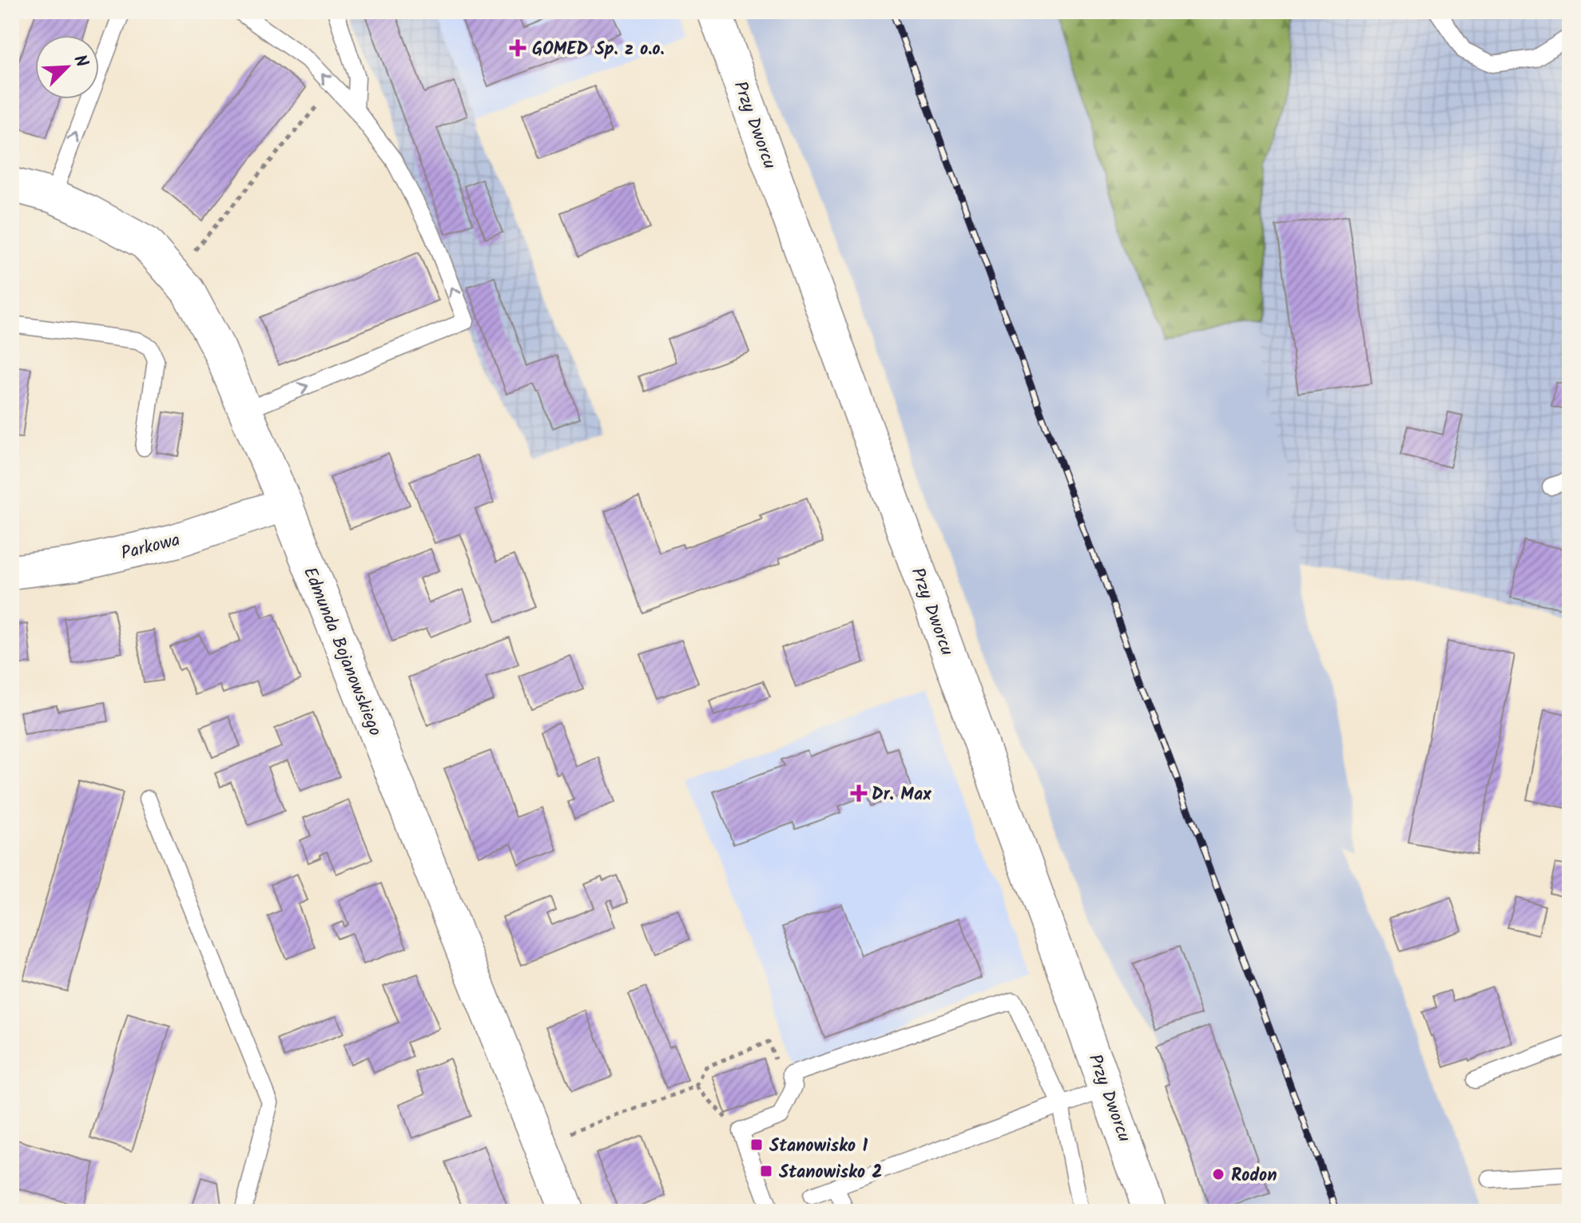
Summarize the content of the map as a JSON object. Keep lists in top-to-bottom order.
{
  "streets": {
    "street": ["Przy Dworcu", "Parkowa", "Edmunda Bojanowskiego"]
  },
  "crossings": [
    ["Parkowa", "Edmunda Bojanowskiego"]
  ],
  "places": {
    "health": ["GOMED Sp. z o.o.", "Dr. Max"],
    "transit": ["Stanowisko 1", "Stanowisko 2"],
    "other": ["Rodon"]
  },
  "north": "top right"
}
